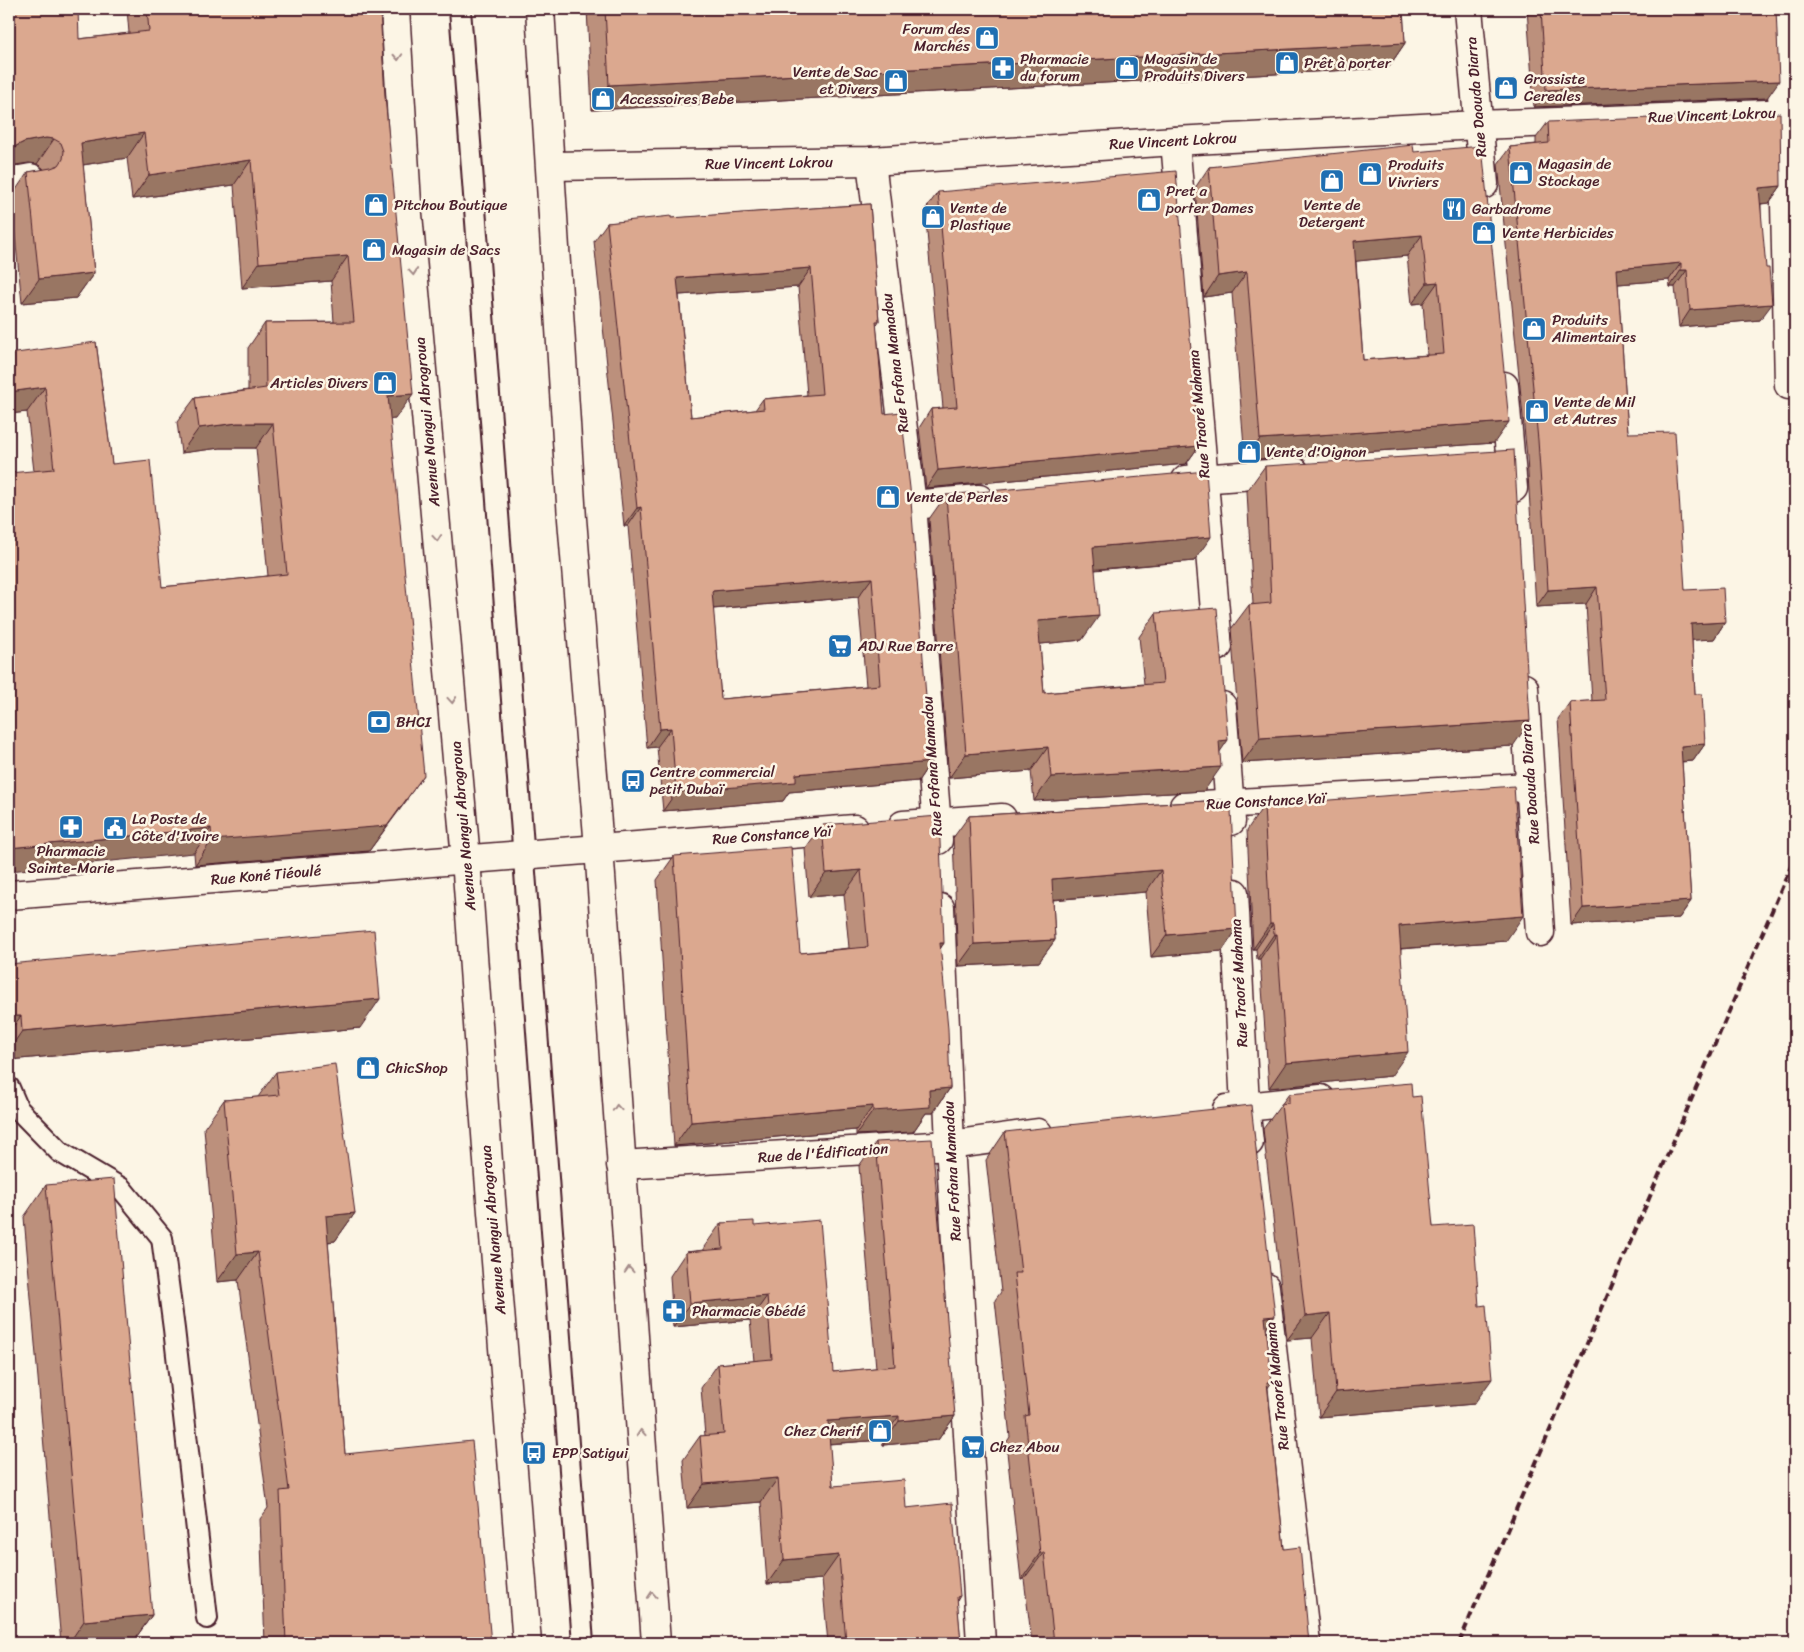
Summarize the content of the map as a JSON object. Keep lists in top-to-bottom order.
{
  "streets": {
    "street": [
      "Rue Daouda Diarra",
      "Rue Vincent Lokrou",
      "Rue Fofana Mamadou",
      "Rue Traoré Mahama",
      "Avenue Nangui Abrogroua",
      "Rue Constance Yaï",
      "Rue Koné Tiéoulé",
      "Rue de l'Édification"
    ]
  },
  "crossings": [
    ["Rue Daouda Diarra", "Rue Vincent Lokrou"],
    ["Rue Daouda Diarra", "Rue Constance Yaï"],
    ["Rue Vincent Lokrou", "Rue Fofana Mamadou"],
    ["Rue Vincent Lokrou", "Rue Traoré Mahama"],
    ["Rue Fofana Mamadou", "Rue Constance Yaï"],
    ["Rue Fofana Mamadou", "Rue de l'Édification"],
    ["Rue Traoré Mahama", "Rue Constance Yaï"],
    ["Avenue Nangui Abrogroua", "Rue Koné Tiéoulé"],
    ["Rue Constance Yaï", "Rue Koné Tiéoulé"]
  ],
  "places": {
    "shop": [
      "Forum des Marchés",
      "Prêt à porter",
      "Magasin de Produits Divers",
      "Vente de Sac et Divers",
      "Grossiste Cereales",
      "Accessoires Bebe",
      "Magasin de Stockage",
      "Produits Vivriers",
      "Vente de Detergent",
      "Pret a porter Dames",
      "Pitchou Boutique",
      "Vente de Plastique",
      "Vente Herbicides",
      "Magasin de Sacs",
      "Produits Alimentaires",
      "Articles Divers",
      "Vente de Mil et Autres",
      "Vente d'Oignon",
      "Vente de Perles",
      "ChicShop",
      "Chez Cherif"
    ],
    "pharmacy": ["Pharmacie du forum", "Pharmacie Sainte-Marie", "Pharmacie Gbédé"],
    "restaurant": ["Garbadrome"],
    "supermarket": ["ADJ Rue Barre", "Chez Abou"],
    "bank": ["BHCI"],
    "bus stop": ["Centre commercial petit Dubaï", "EPP Satigui"],
    "public building": ["La Poste de Côte d'Ivoire"]
  }
}
